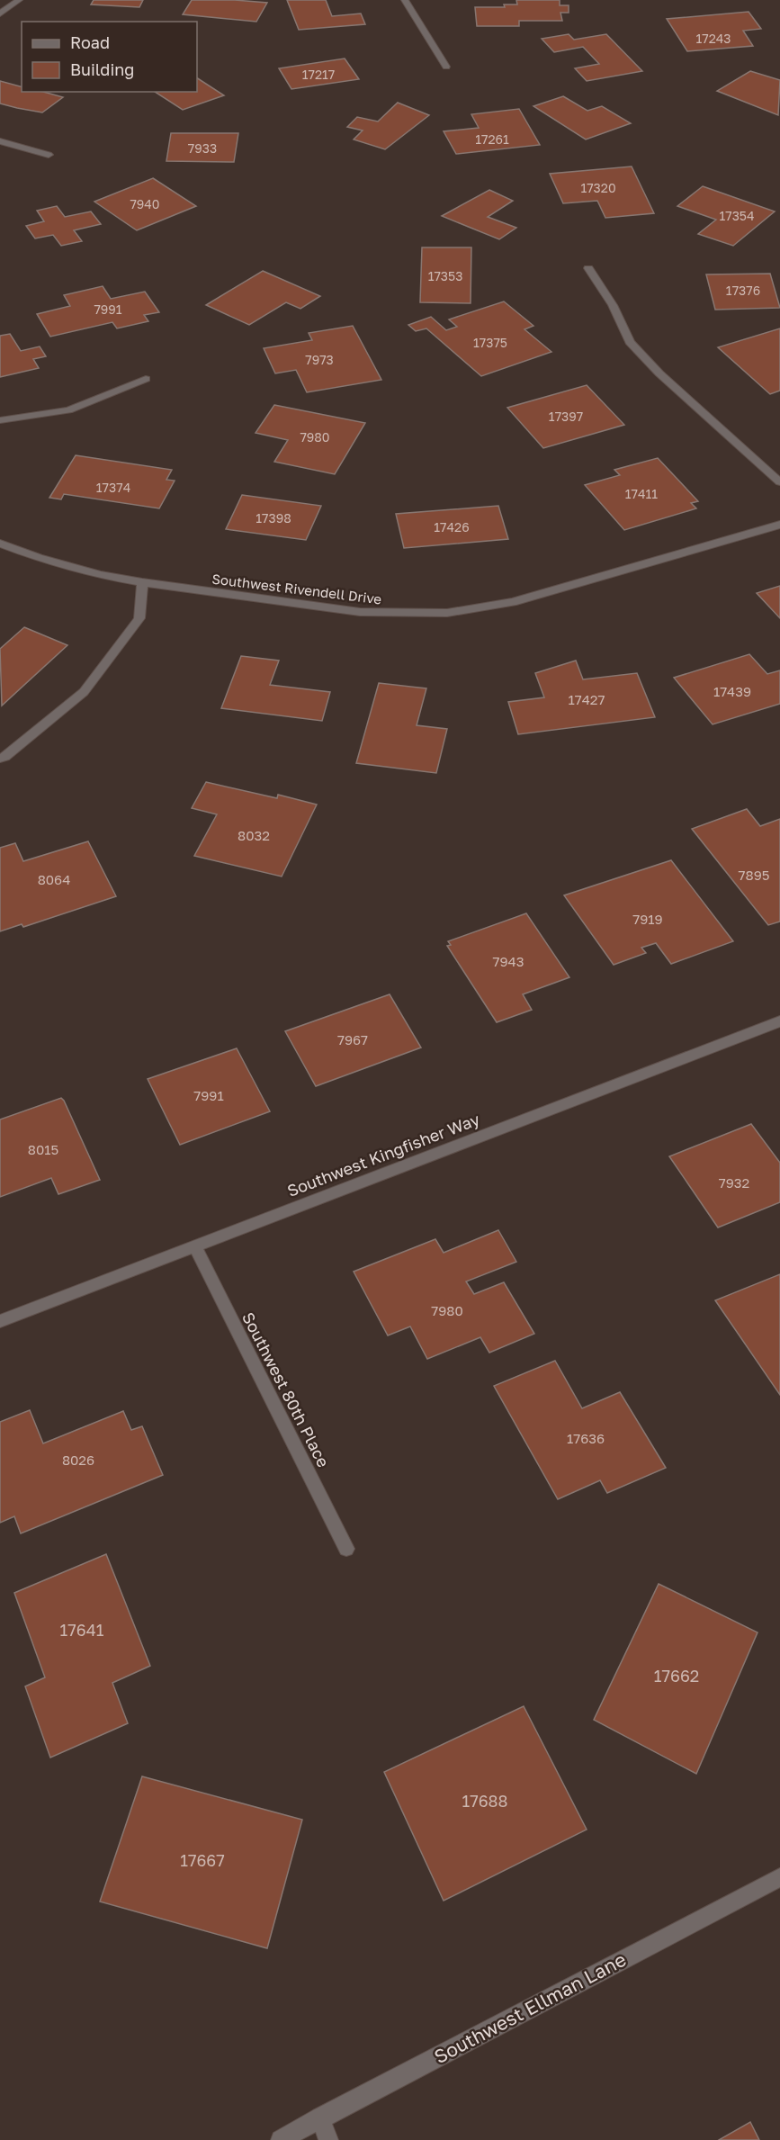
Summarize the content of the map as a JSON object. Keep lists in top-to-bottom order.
{
  "streets": {
    "street": [
      "Southwest Rivendell Drive",
      "Southwest Kingfisher Way",
      "Southwest 80th Place",
      "Southwest Ellman Lane"
    ]
  },
  "crossings": [
    ["Southwest Kingfisher Way", "Southwest 80th Place"]
  ],
  "house_numbers": [
    "17243",
    "17217",
    "17261",
    "7933",
    "17320",
    "7940",
    "17354",
    "17353",
    "17376",
    "7991",
    "17375",
    "7973",
    "17397",
    "7980",
    "17374",
    "17411",
    "17398",
    "17426",
    "17439",
    "17427",
    "8032",
    "7895",
    "8064",
    "7919",
    "7943",
    "7967",
    "7991",
    "8015",
    "7932",
    "7980",
    "17636",
    "8026",
    "17641",
    "17662",
    "17688",
    "17667"
  ],
  "legend": ["Road", "Building"]
}
